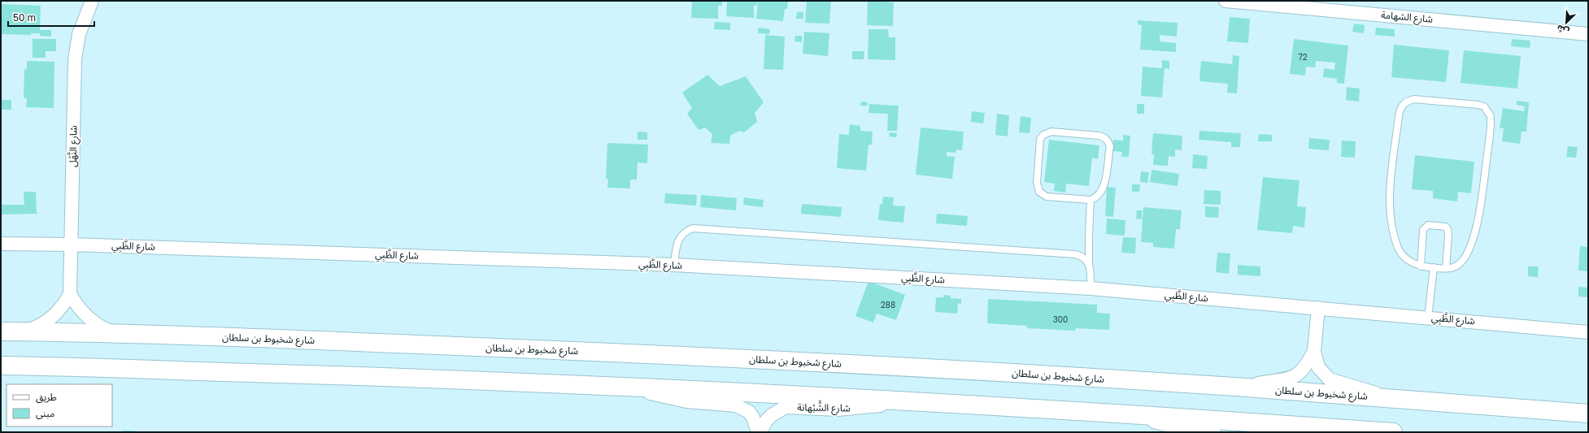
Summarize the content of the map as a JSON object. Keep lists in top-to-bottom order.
{
  "streets": {
    "main road": ["شارع شخبوط بن سلطان"],
    "street": [
      "شارع الشهامة",
      "شارع النَّهْل",
      "شارع الظَّبِي",
      "شارع الشَّبْهانة"
    ]
  },
  "crossings": [
    ["شارع النَّهْل", "شارع الظَّبِي"],
    ["شارع النَّهْل", "شارع شخبوط بن سلطان"]
  ],
  "house_numbers": ["72", "288", "300"],
  "legend": ["طريق", "مبنى"],
  "scale_bar": "50 m",
  "north": "bottom left"
}
